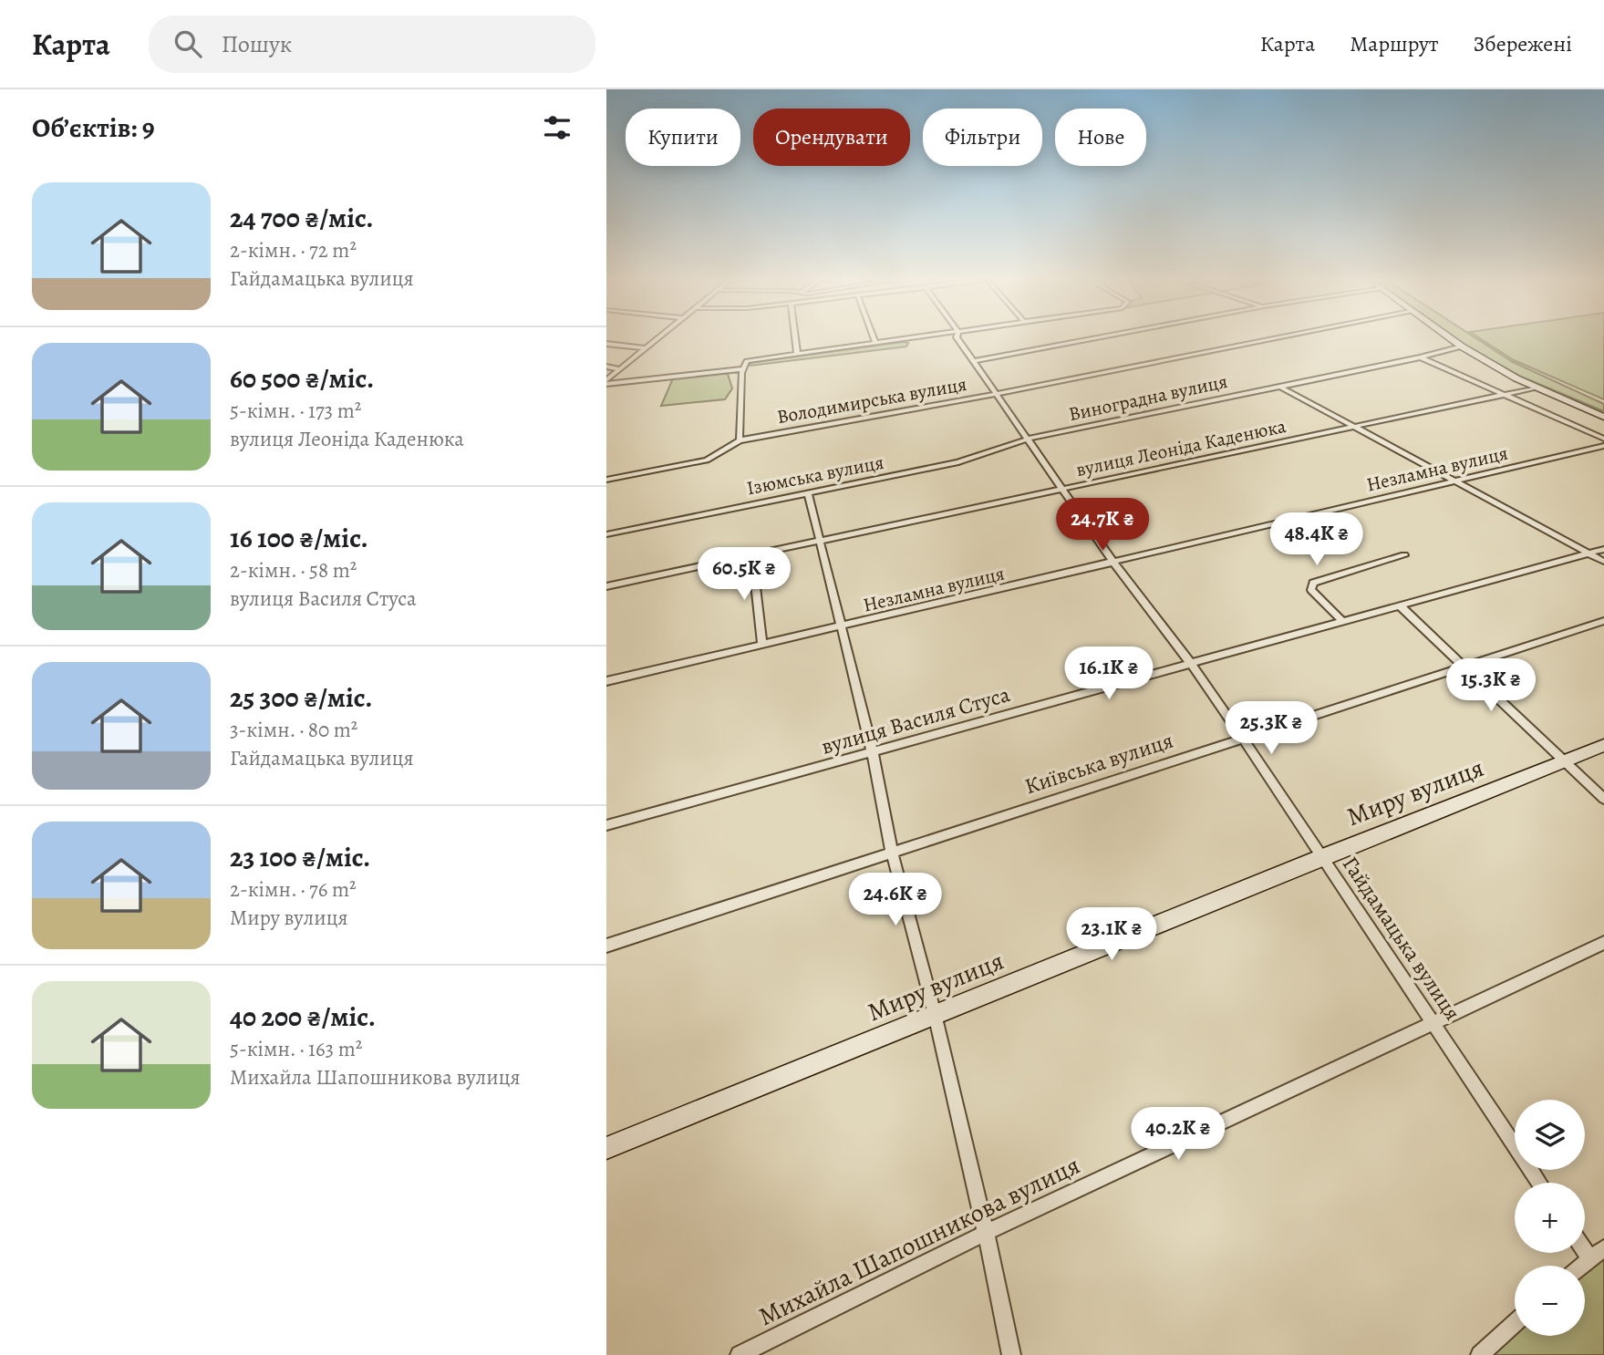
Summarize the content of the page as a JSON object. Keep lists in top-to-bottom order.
{
  "streets": {
    "main road": ["Миру вулиця"],
    "street": [
      "Виноградна вулиця",
      "Володимирська вулиця",
      "вулиця Леоніда Каденюка",
      "Незламна вулиця",
      "Ізюмська вулиця",
      "вулиця Василя Стуса",
      "Київська вулиця",
      "Гайдамацька вулиця",
      "Михайла Шапошникова вулиця"
    ]
  },
  "crossings": [
    ["Виноградна вулиця", "Ізюмська вулиця"],
    ["Виноградна вулиця", "Гайдамацька вулиця"],
    ["Володимирська вулиця", "Гайдамацька вулиця"],
    ["вулиця Леоніда Каденюка", "Гайдамацька вулиця"],
    ["Незламна вулиця", "Гайдамацька вулиця"],
    ["Ізюмська вулиця", "Гайдамацька вулиця"],
    ["вулиця Василя Стуса", "Гайдамацька вулиця"],
    ["Київська вулиця", "Гайдамацька вулиця"],
    ["Миру вулиця", "Гайдамацька вулиця"],
    ["Гайдамацька вулиця", "Михайла Шапошникова вулиця"]
  ],
  "page": {
    "header": "Карта",
    "search": "Пошук",
    "nav": ["Карта", "Маршрут", "Збережені"],
    "heading": "Об’єктів: 9",
    "chip": [
      "Купити",
      "Орендувати",
      "Фільтри",
      "Нове"
    ],
    "list": [
      {
        "name": "24 700 ₴/міс.",
        "note": "2-кімн. · 72 m² · Гайдамацька вулиця"
      },
      {
        "name": "60 500 ₴/міс.",
        "note": "5-кімн. · 173 m² · вулиця Леоніда Каденюка"
      },
      {
        "name": "16 100 ₴/міс.",
        "note": "2-кімн. · 58 m² · вулиця Василя Стуса"
      },
      {
        "name": "25 300 ₴/міс.",
        "note": "3-кімн. · 80 m² · Гайдамацька вулиця"
      },
      {
        "name": "23 100 ₴/міс.",
        "note": "2-кімн. · 76 m² · Миру вулиця"
      },
      {
        "name": "40 200 ₴/міс.",
        "note": "5-кімн. · 163 m² · Михайла Шапошникова вулиця"
      }
    ],
    "price": [
      "24.7K ₴",
      "48.4K ₴",
      "60.5K ₴",
      "16.1K ₴",
      "15.3K ₴",
      "25.3K ₴",
      "24.6K ₴",
      "23.1K ₴",
      "40.2K ₴"
    ],
    "map_buttons": ["+", "−"]
  }
}
